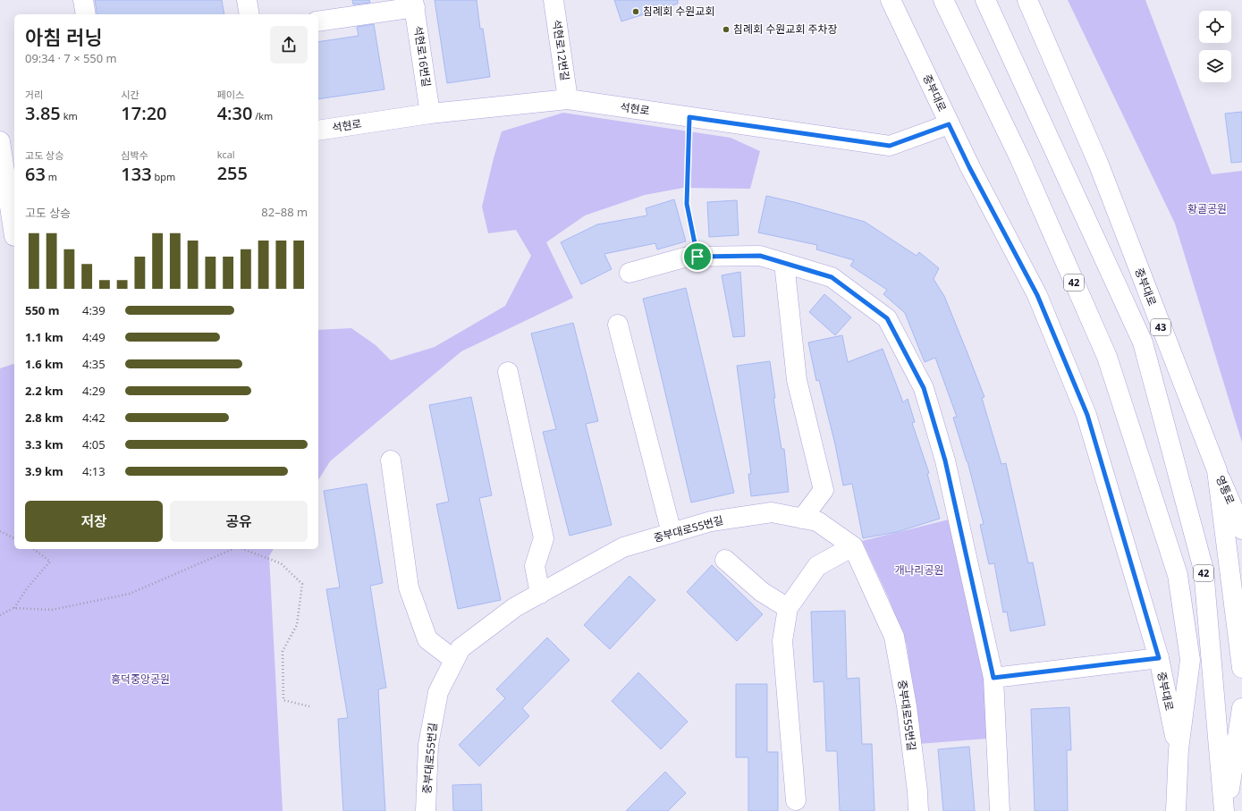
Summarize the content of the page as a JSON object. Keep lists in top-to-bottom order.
{
  "streets": {
    "main road": [
      "석현로12번길",
      "석현로16번길",
      "중부대로",
      "석현로",
      "42",
      "43",
      "영통로",
      "중부대로55번길"
    ]
  },
  "crossings": [
    ["석현로12번길", "석현로"],
    ["석현로16번길", "석현로"],
    ["중부대로", "석현로"],
    ["중부대로", "영통로"]
  ],
  "parks": ["황골공원", "개나리공원", "흥덕중앙공원"],
  "places": ["침례회 수원교회", "침례회 수원교회 주차장"],
  "page": {
    "heading": ["아침 러닝", "09:34 · 7 × 550 m"],
    "stats": [
      ["거리", "3.85 km"],
      ["시간", "17:20"],
      ["페이스", "4:30 /km"],
      ["고도 상승", "63 m"],
      ["심박수", "133 bpm"],
      ["kcal", "255"]
    ],
    "chart": ["고도 상승", "82–88 m"],
    "list": [
      {
        "name": "550 m",
        "note": "4:39"
      },
      {
        "name": "1.1 km",
        "note": "4:49"
      },
      {
        "name": "1.6 km",
        "note": "4:35"
      },
      {
        "name": "2.2 km",
        "note": "4:29"
      },
      {
        "name": "2.8 km",
        "note": "4:42"
      },
      {
        "name": "3.3 km",
        "note": "4:05"
      },
      {
        "name": "3.9 km",
        "note": "4:13"
      }
    ],
    "buttons": ["저장", "공유"]
  }
}
